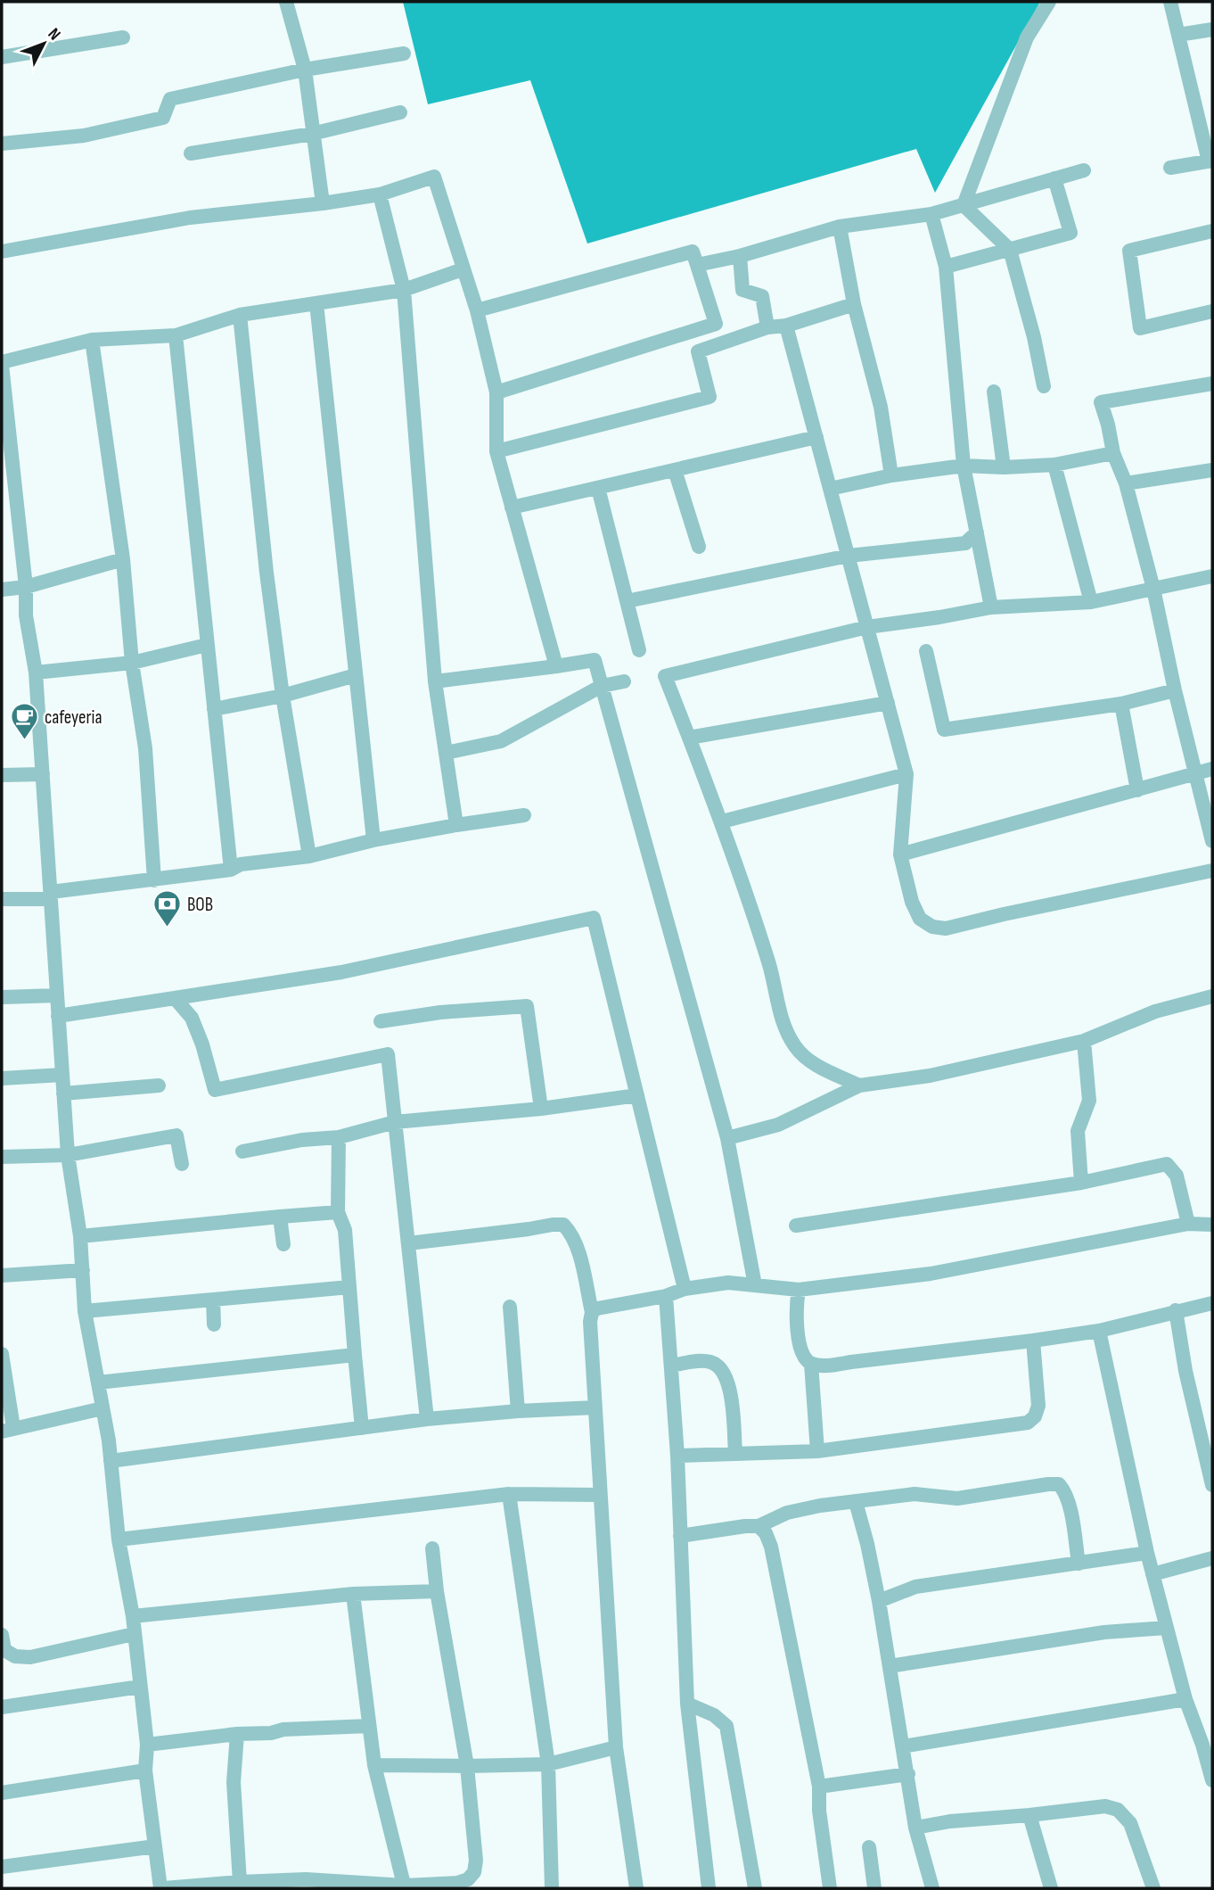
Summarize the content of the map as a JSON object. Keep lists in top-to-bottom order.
{
  "places": {
    "cafe": ["cafeyeria"],
    "bank": ["BOB"]
  },
  "north": "top right"
}
